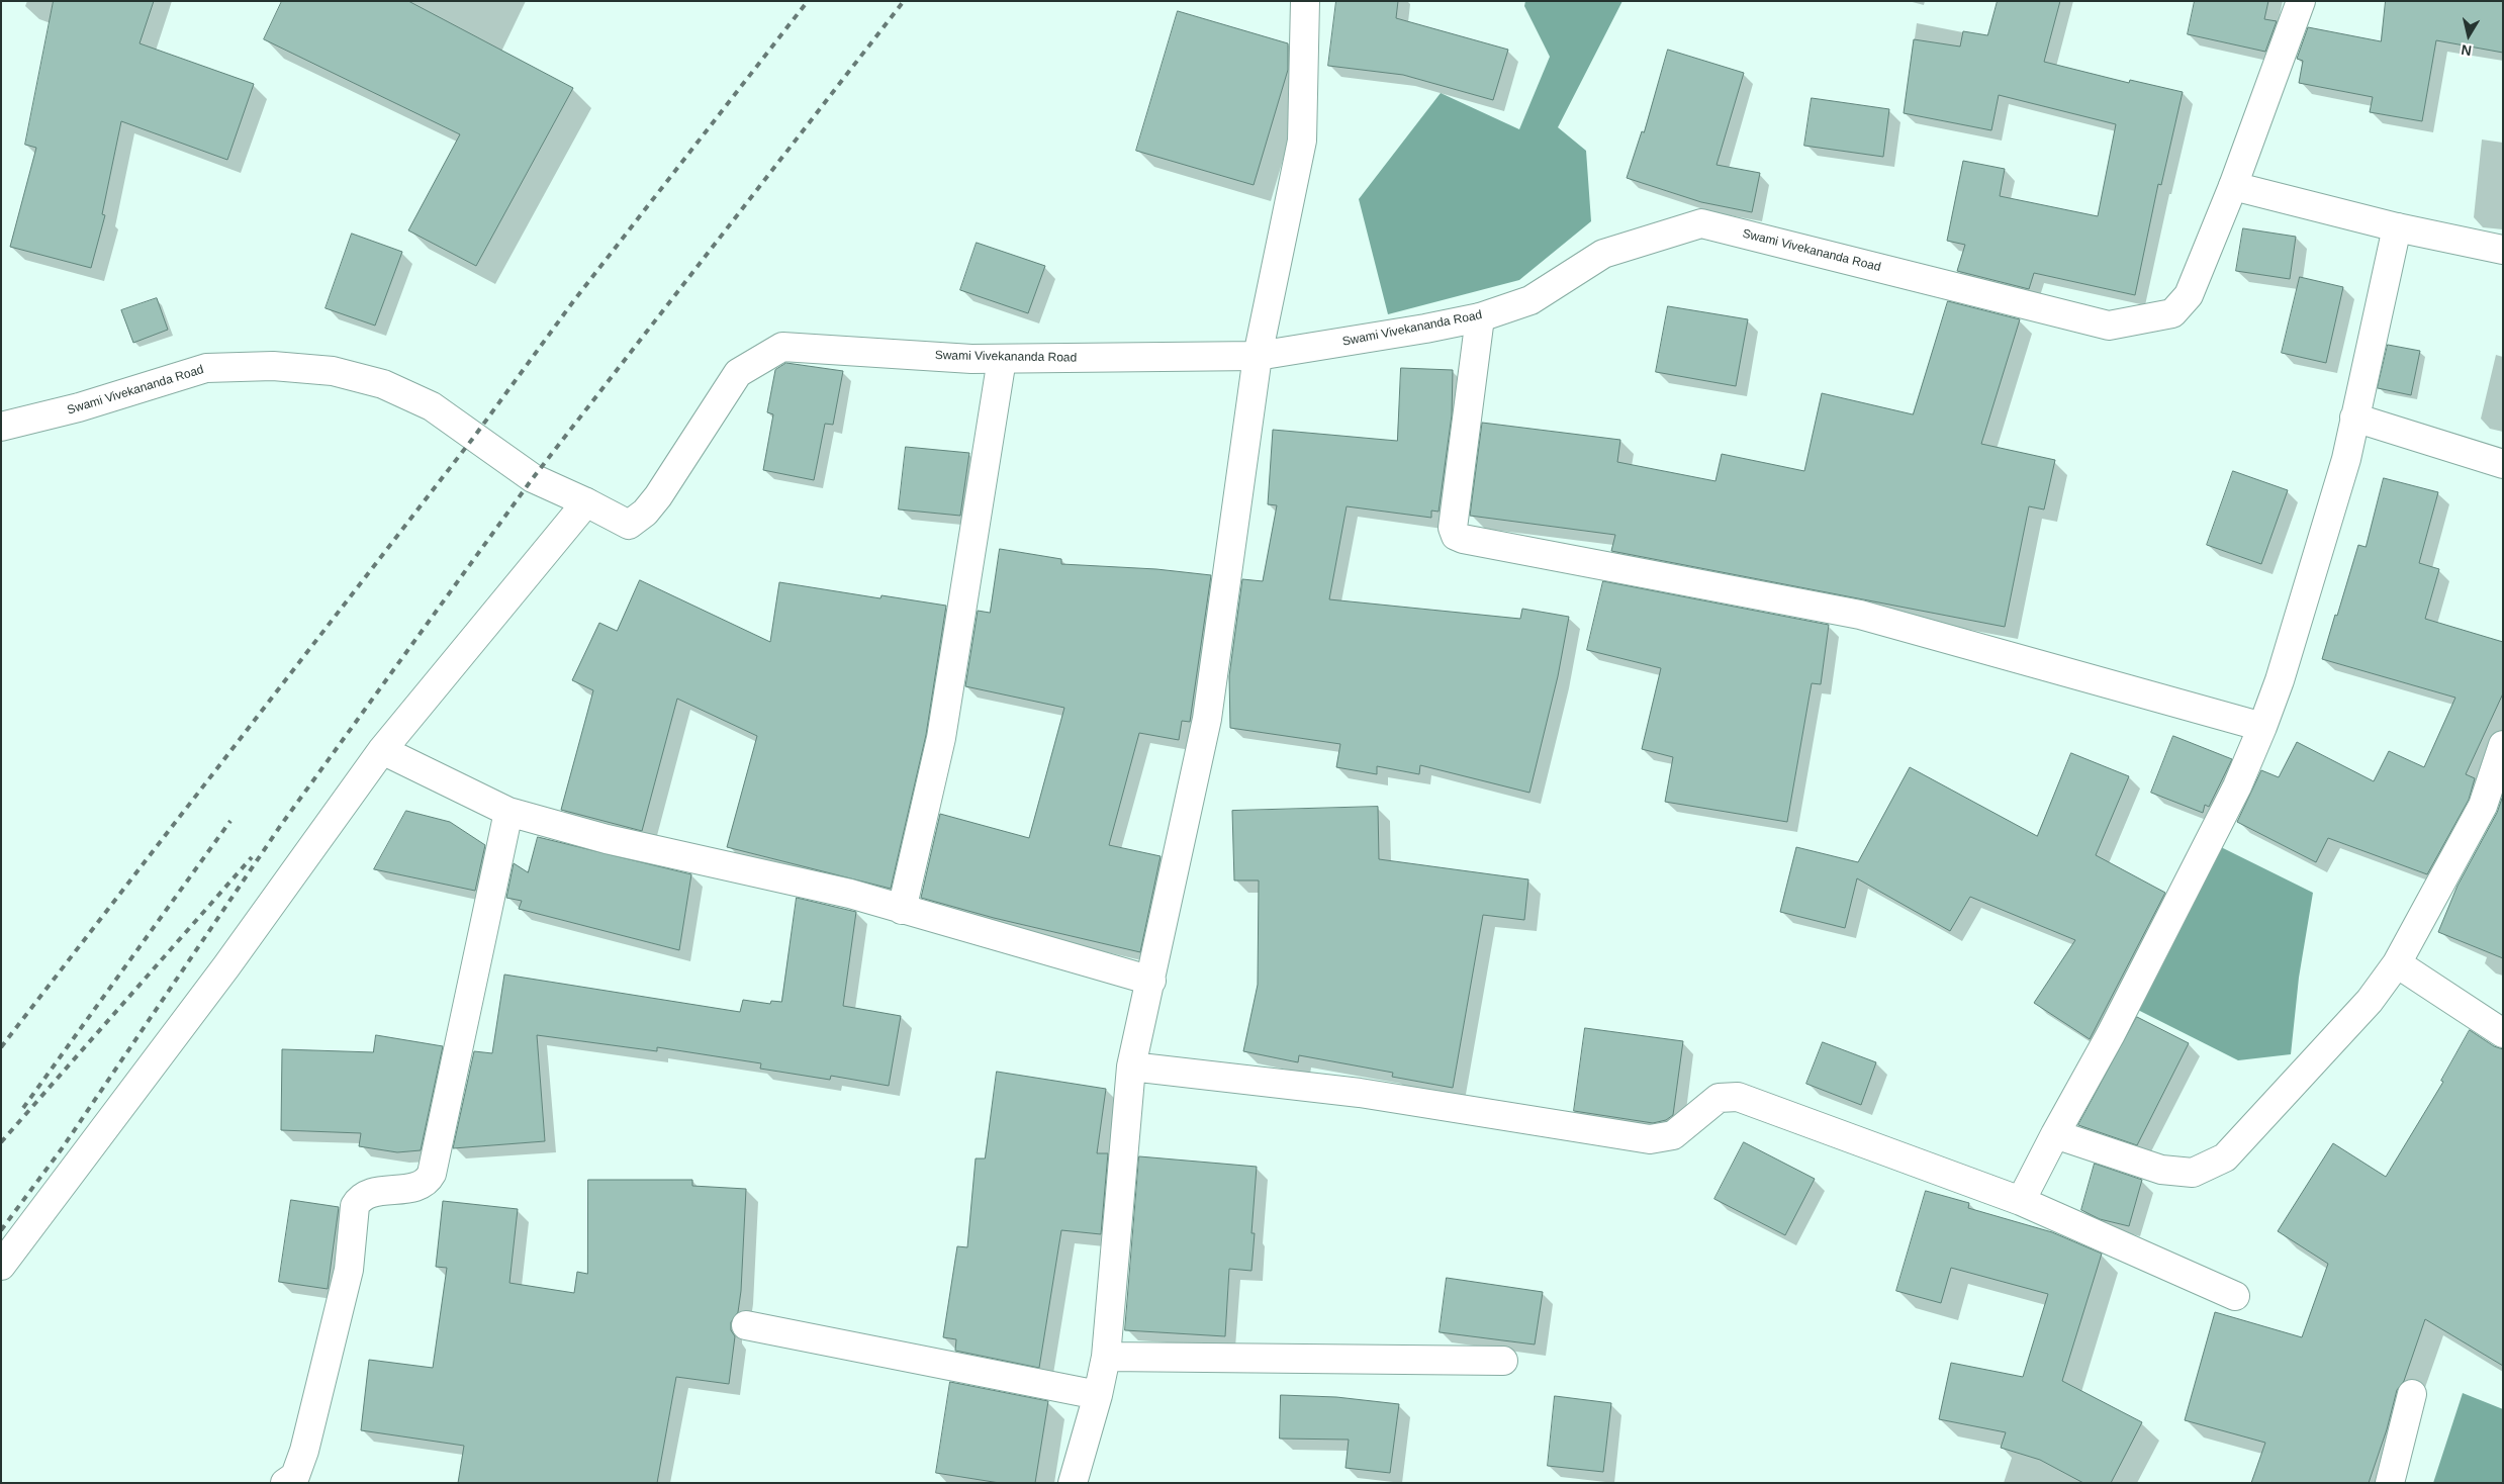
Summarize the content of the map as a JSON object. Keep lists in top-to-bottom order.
{
  "streets": {
    "street": ["Swami Vivekananda Road"]
  },
  "north": "bottom"
}
